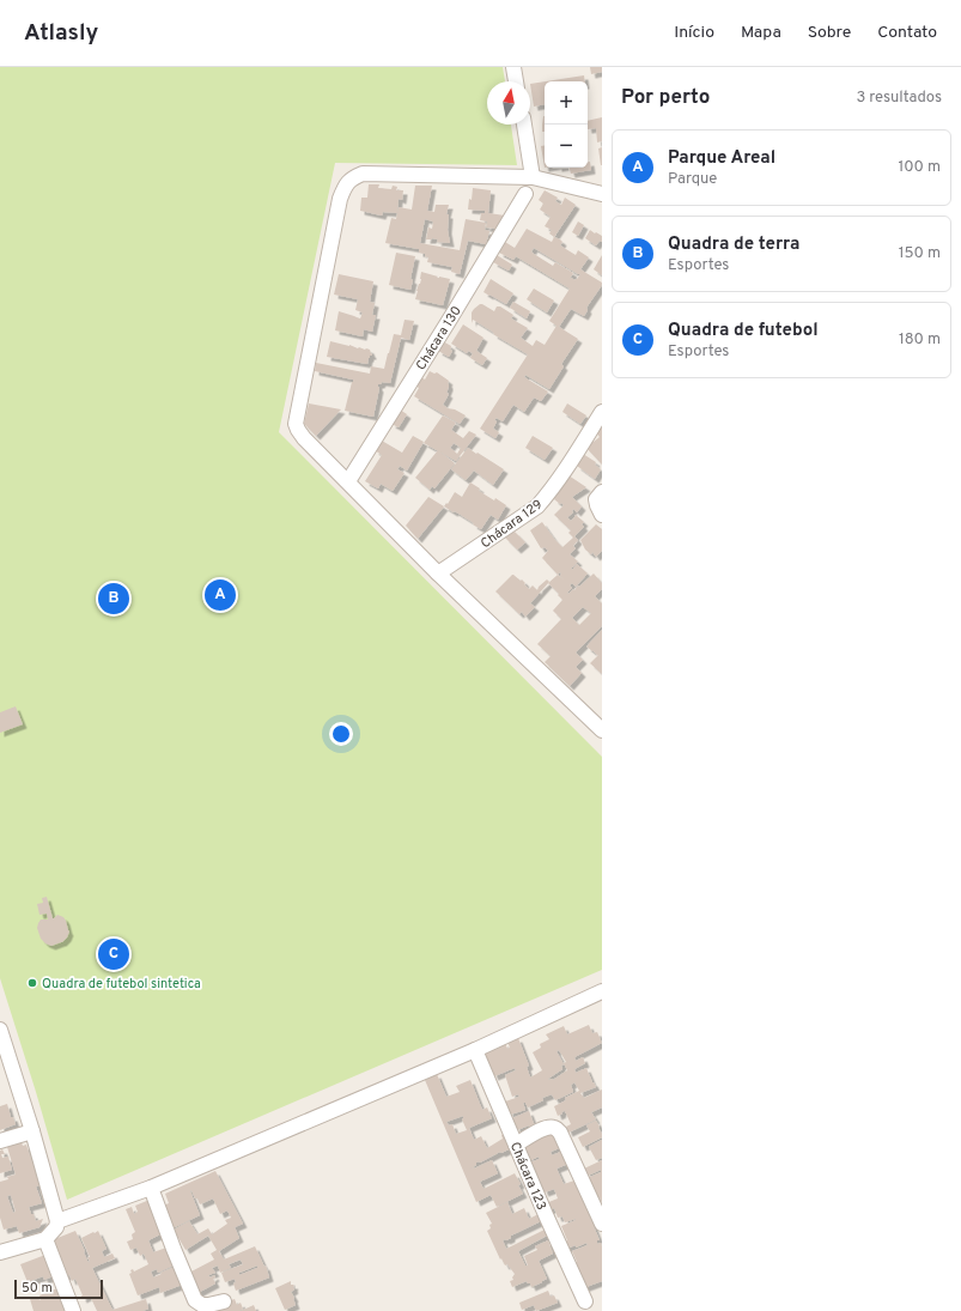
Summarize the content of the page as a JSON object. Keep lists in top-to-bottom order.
{
  "streets": {
    "street": ["Chácara 130", "Chácara 129", "Chácara 123"]
  },
  "places": ["Quadra de futebol sintetica"],
  "scale_bar": "50 m",
  "north": "top",
  "page": {
    "header": "Atlasly",
    "nav": [
      "Início",
      "Mapa",
      "Sobre",
      "Contato"
    ],
    "heading": ["Por perto", "3 resultados"],
    "map_buttons": ["+", "−"],
    "list": [
      {
        "mark": "A",
        "name": "Parque Areal",
        "note": "Parque",
        "value": "100 m"
      },
      {
        "mark": "B",
        "name": "Quadra de terra",
        "note": "Esportes",
        "value": "150 m"
      },
      {
        "mark": "C",
        "name": "Quadra de futebol",
        "note": "Esportes",
        "value": "180 m"
      }
    ],
    "pins": ["A", "B", "C"],
    "scale": "50 m"
  }
}
